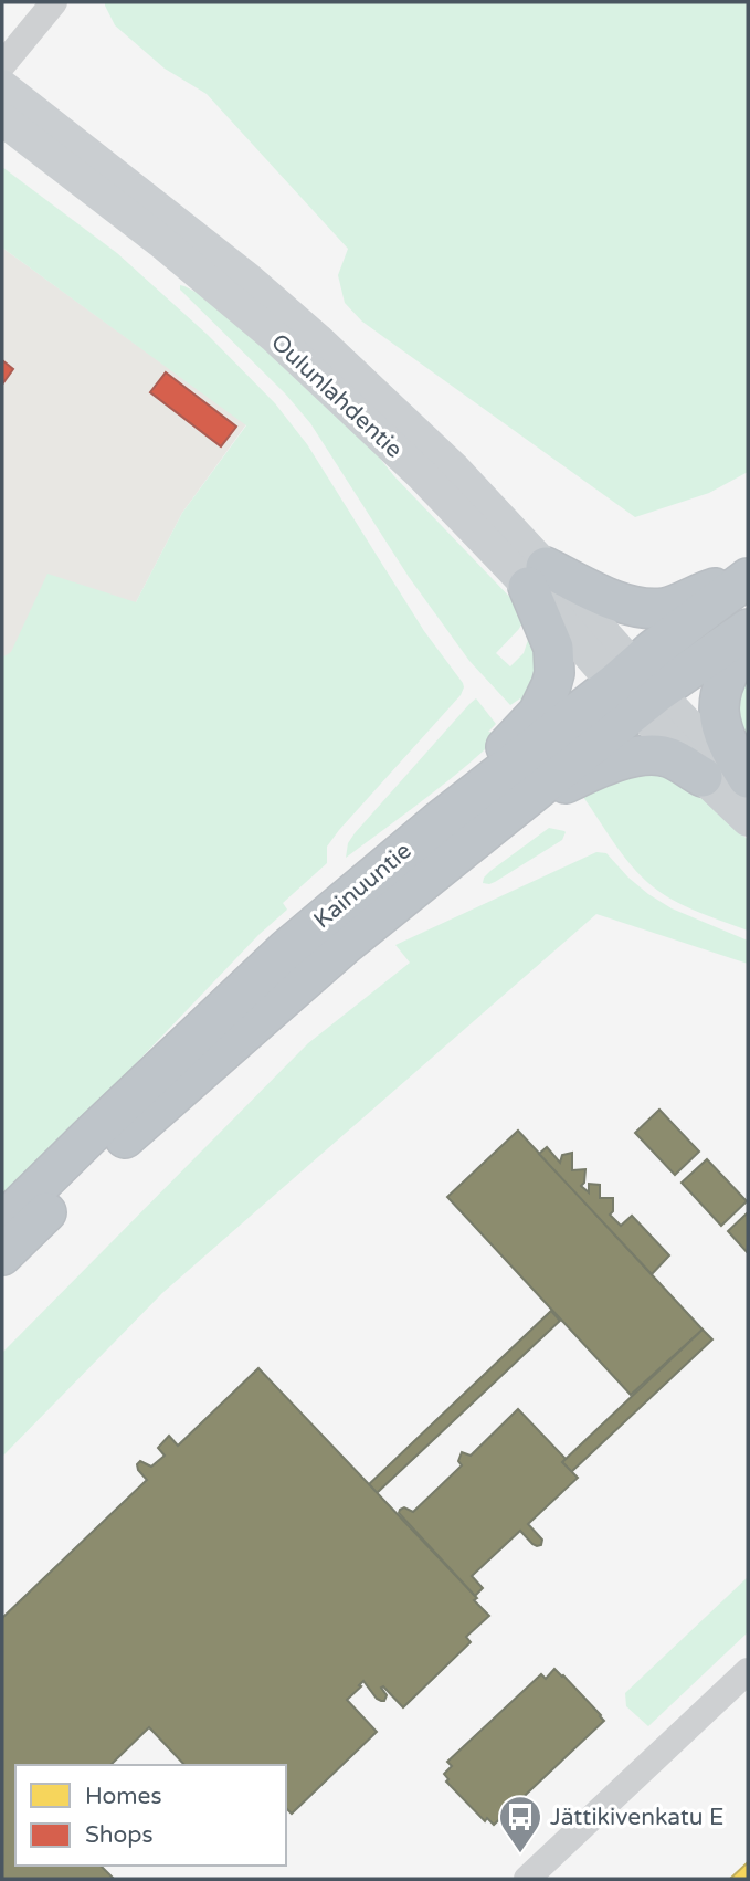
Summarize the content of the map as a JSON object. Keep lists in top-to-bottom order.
{
  "streets": {
    "highway": ["Kainuuntie"],
    "main road": ["Oulunlahdentie"]
  },
  "crossings": [
    ["Oulunlahdentie", "Kainuuntie"]
  ],
  "places": {
    "bus stop": ["Jättikivenkatu E"]
  },
  "legend": ["Homes", "Shops"]
}
